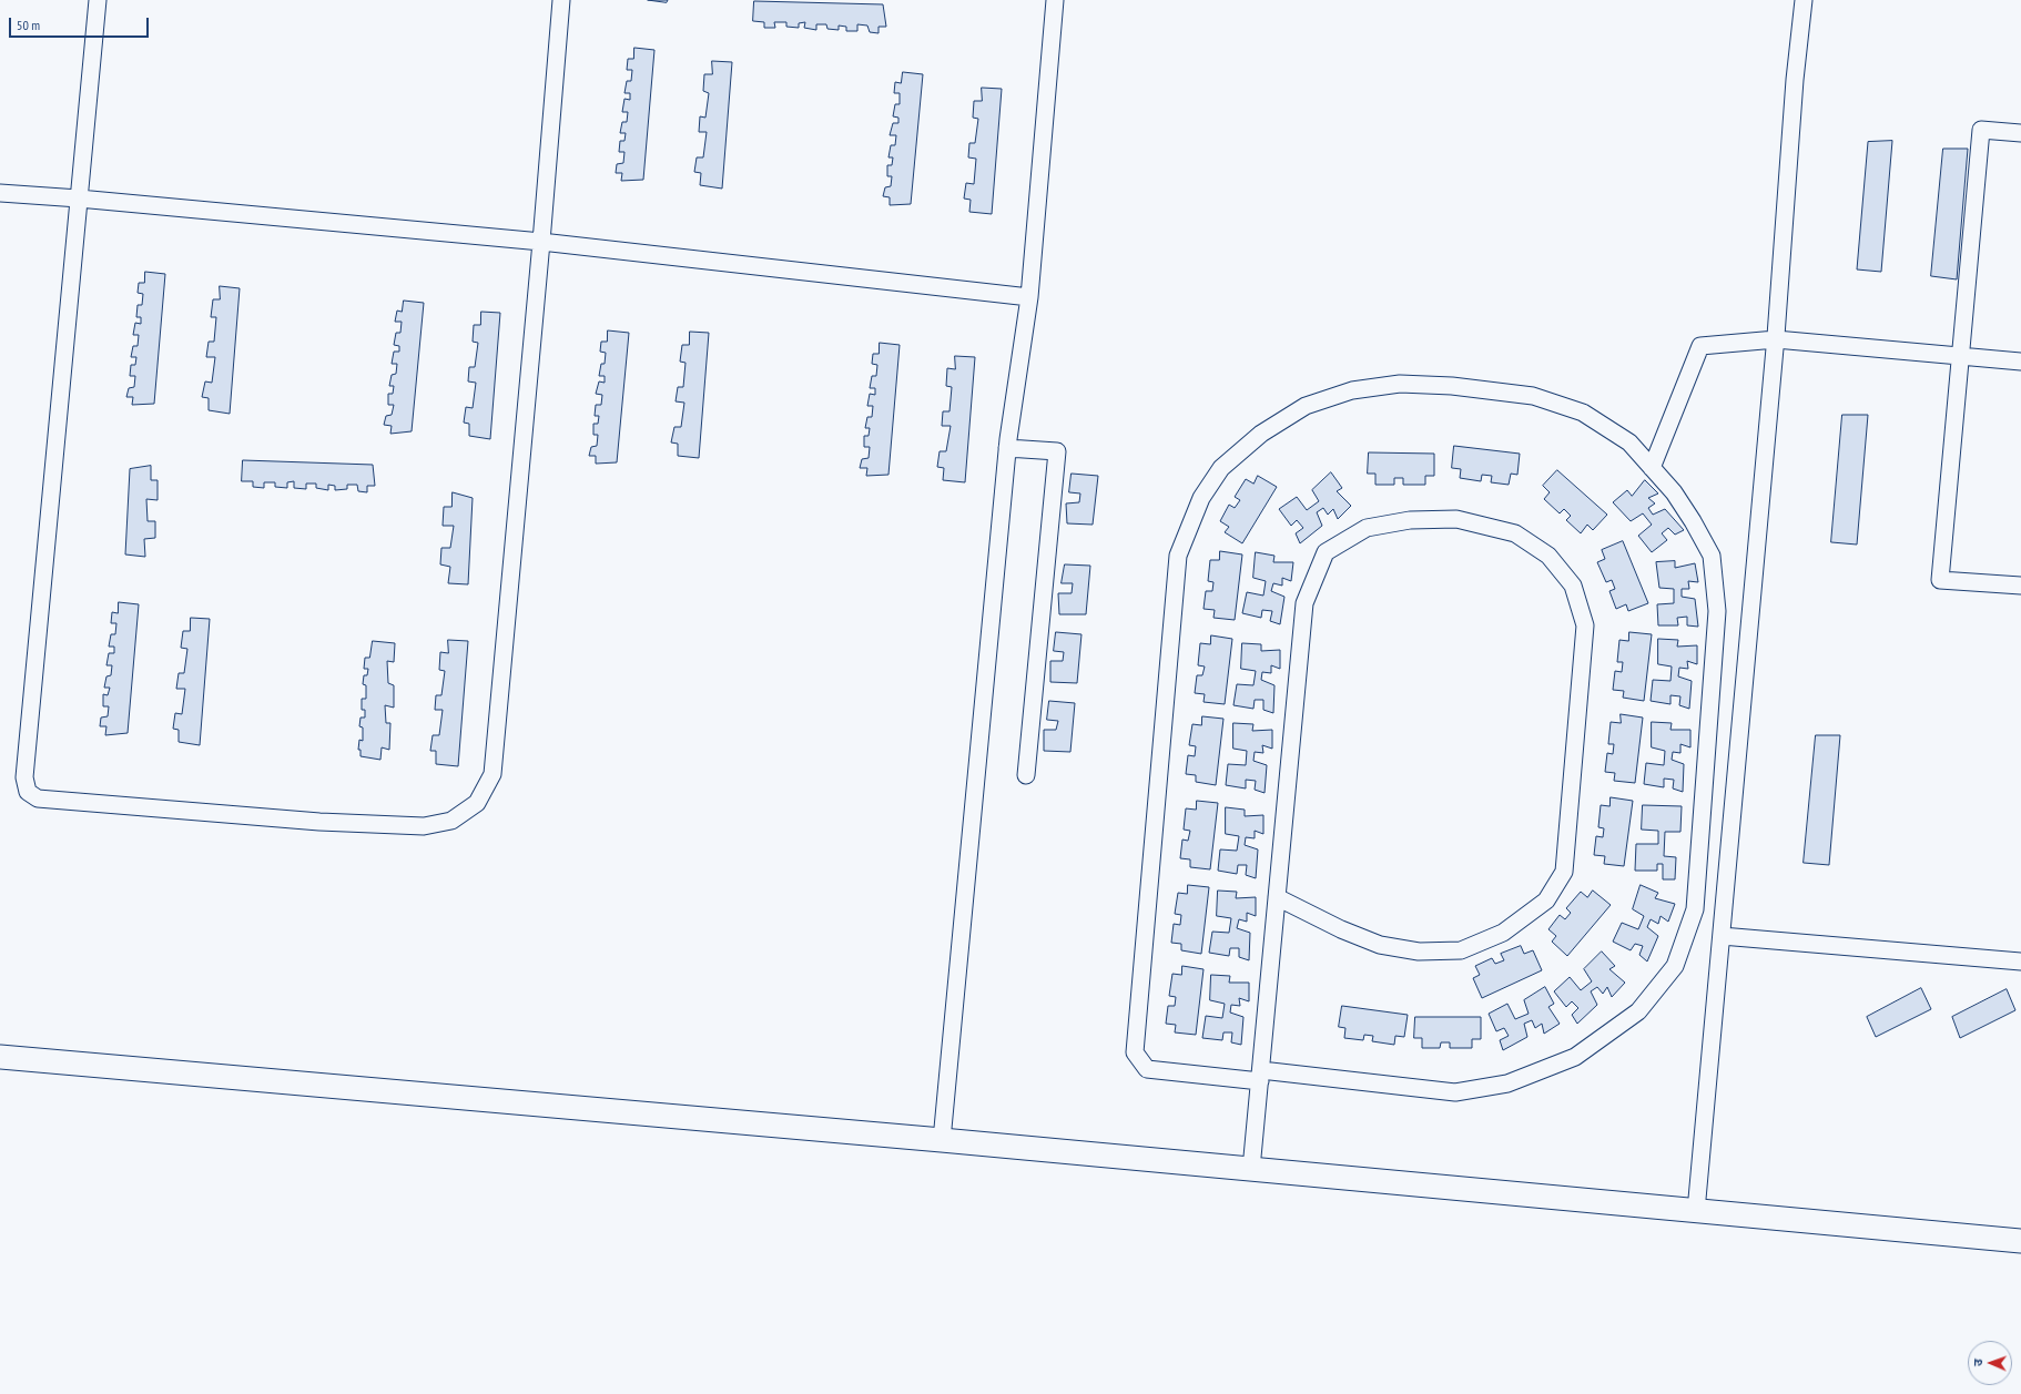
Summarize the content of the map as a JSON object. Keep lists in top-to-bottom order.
{
  "scale_bar": "50 m",
  "north": "left"
}
